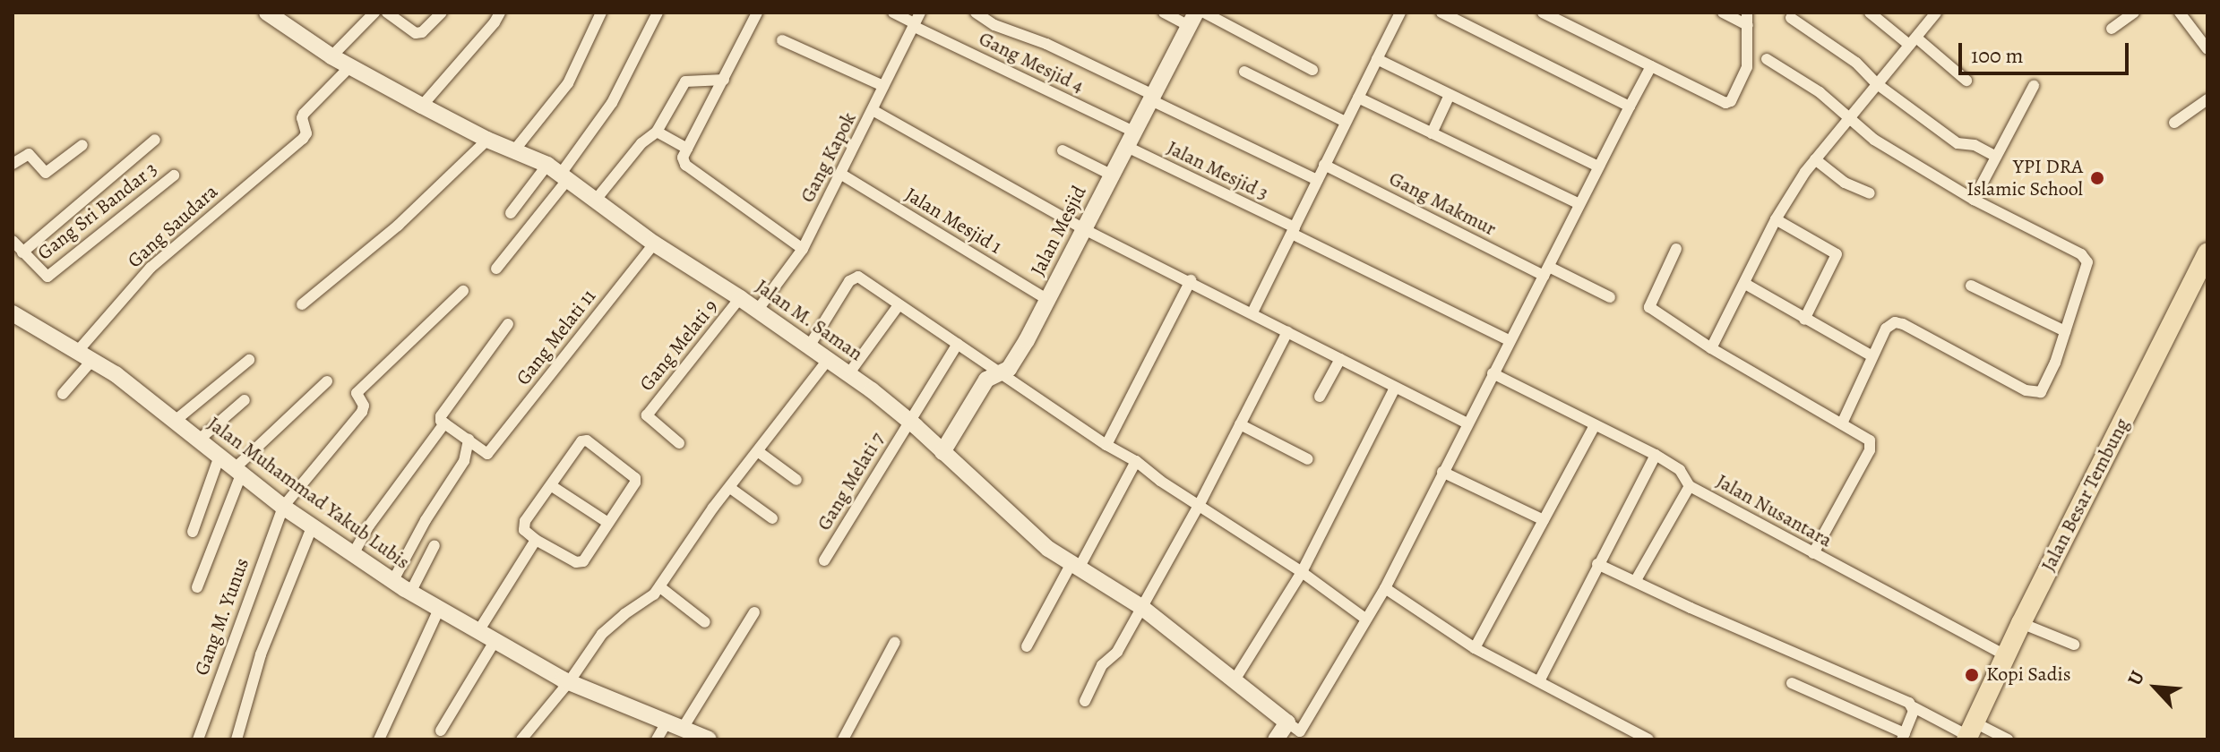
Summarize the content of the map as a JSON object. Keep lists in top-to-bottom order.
{
  "streets": {
    "highway": ["Jalan Besar Tembung"],
    "street": [
      "Gang Mesjid 4",
      "Gang Kapok",
      "Jalan Mesjid 3",
      "Gang Makmur",
      "Gang Sri Bandar 3",
      "Jalan Mesjid 1",
      "Gang Saudara",
      "Jalan Mesjid",
      "Jalan M. Saman",
      "Gang Melati 11",
      "Gang Melati 9",
      "Gang Melati 7",
      "Jalan Muhammad Yakub Lubis",
      "Jalan Nusantara",
      "Gang M. Yunus"
    ]
  },
  "crossings": [
    ["Gang Mesjid 4", "Gang Kapok"],
    ["Gang Mesjid 4", "Jalan Mesjid 3"],
    ["Gang Mesjid 4", "Jalan Mesjid"],
    ["Gang Kapok", "Jalan Mesjid 1"],
    ["Gang Kapok", "Jalan M. Saman"],
    ["Jalan Mesjid 3", "Jalan Mesjid"],
    ["Jalan Mesjid 1", "Jalan Mesjid"],
    ["Gang Saudara", "Jalan M. Saman"],
    ["Gang Saudara", "Jalan Muhammad Yakub Lubis"],
    ["Jalan Mesjid", "Jalan M. Saman"],
    ["Jalan M. Saman", "Gang Melati 11"],
    ["Jalan M. Saman", "Gang Melati 9"],
    ["Jalan M. Saman", "Gang Melati 7"],
    ["Jalan Muhammad Yakub Lubis", "Gang M. Yunus"],
    ["Jalan Besar Tembung", "Jalan Nusantara"]
  ],
  "places": ["YPI DRA Islamic School", "Kopi Sadis"],
  "scale_bar": "100 m",
  "north": "top left"
}
